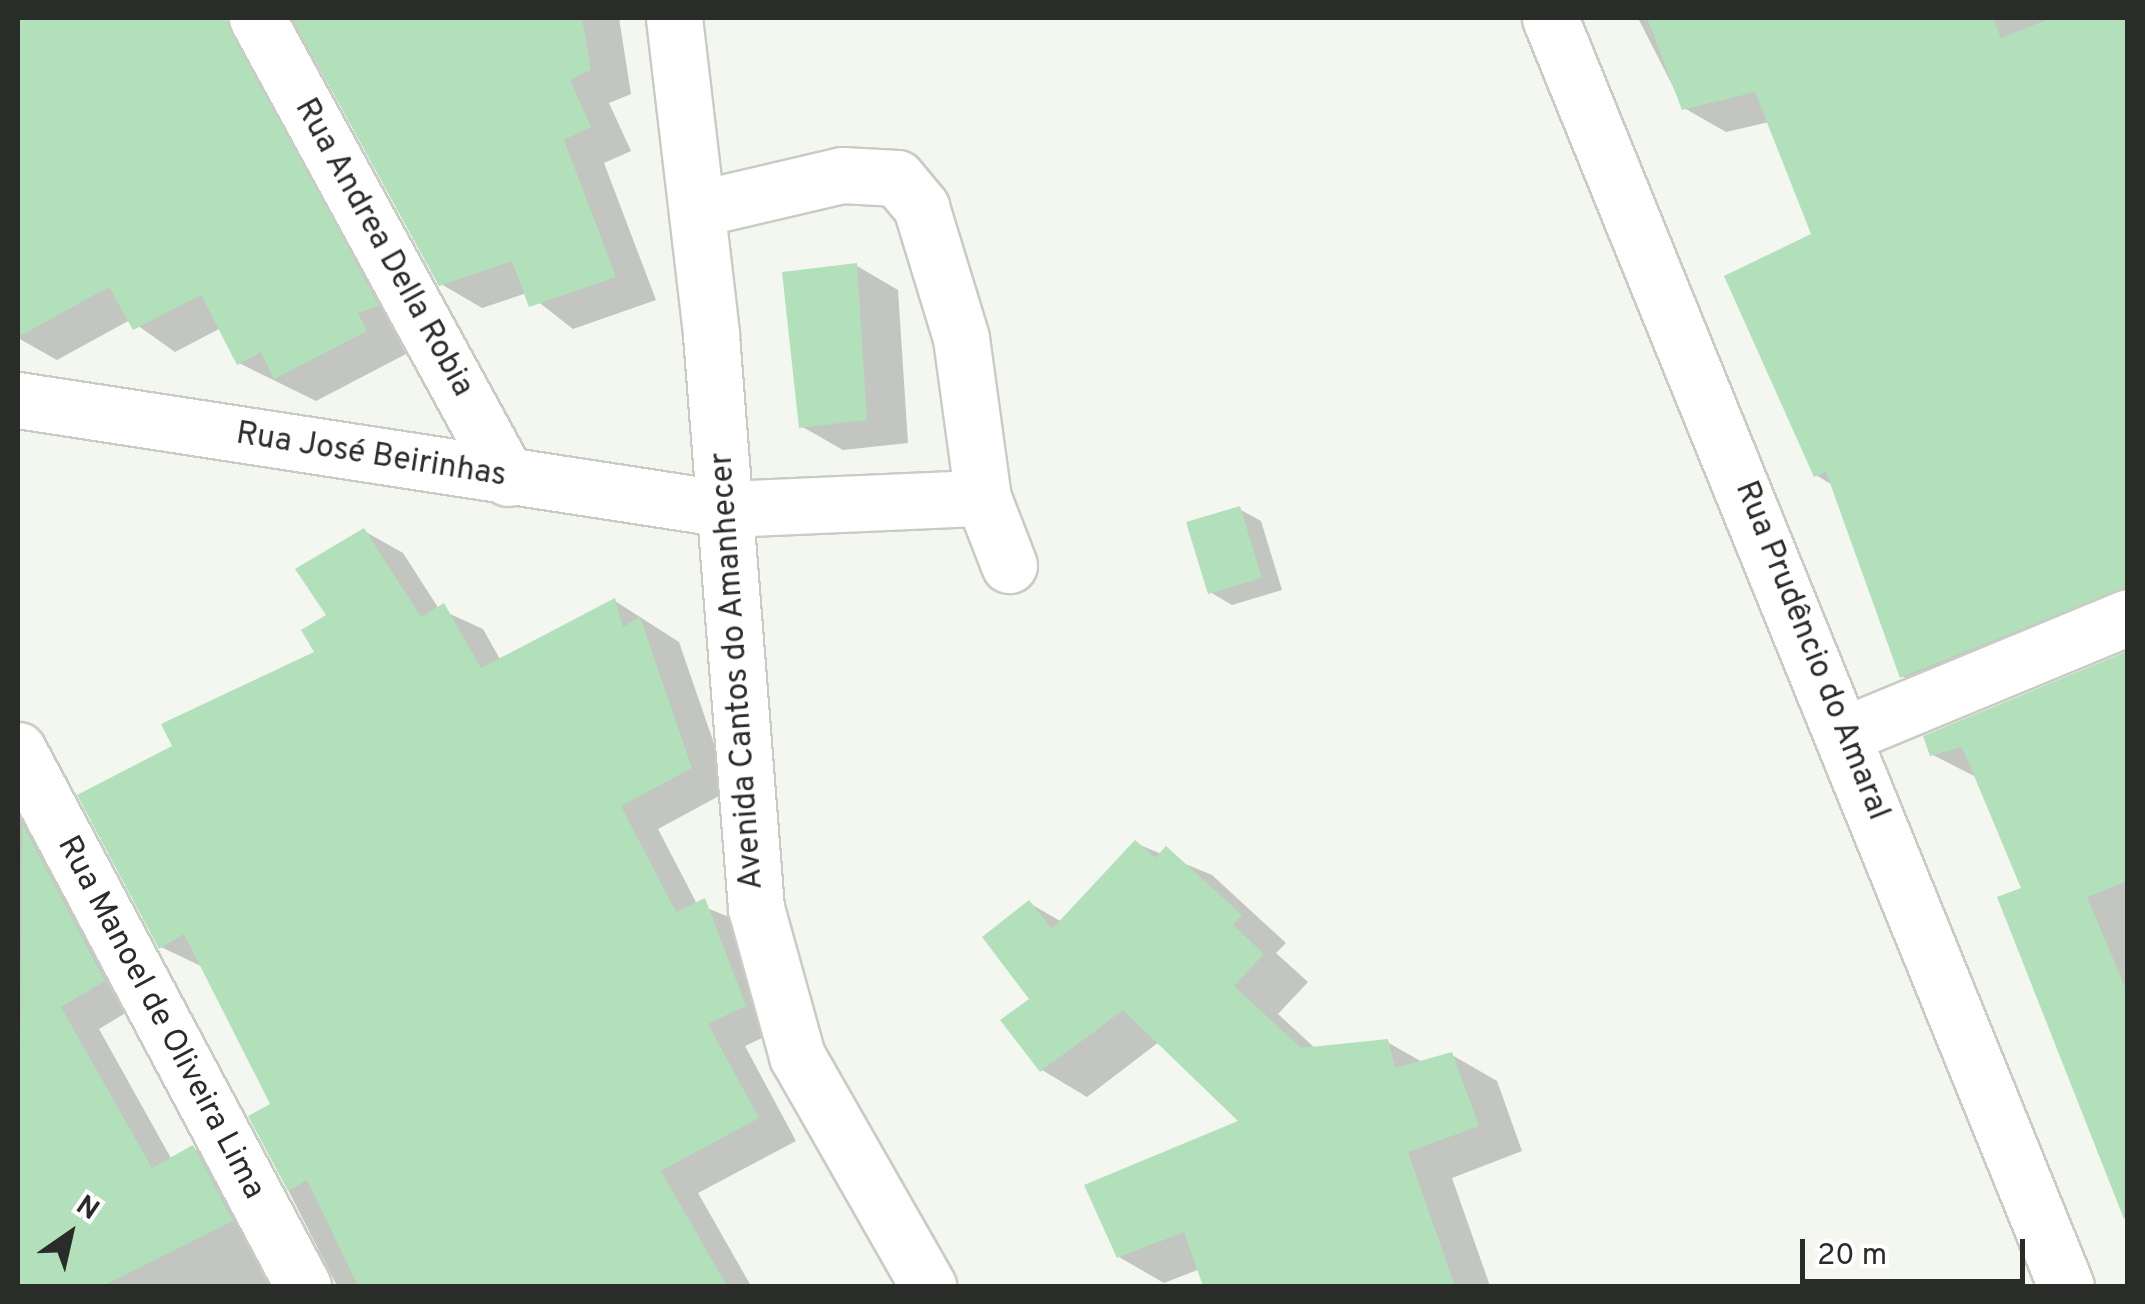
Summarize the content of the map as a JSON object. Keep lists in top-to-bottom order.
{
  "streets": {
    "street": [
      "Rua Andrea Della Robia",
      "Rua José Beirinhas",
      "Rua Prudêncio do Amaral",
      "Avenida Cantos do Amanhecer",
      "Rua Manoel de Oliveira Lima"
    ]
  },
  "crossings": [
    ["Rua Andrea Della Robia", "Rua José Beirinhas"],
    ["Rua José Beirinhas", "Avenida Cantos do Amanhecer"]
  ],
  "scale_bar": "20 m",
  "north": "top right"
}
